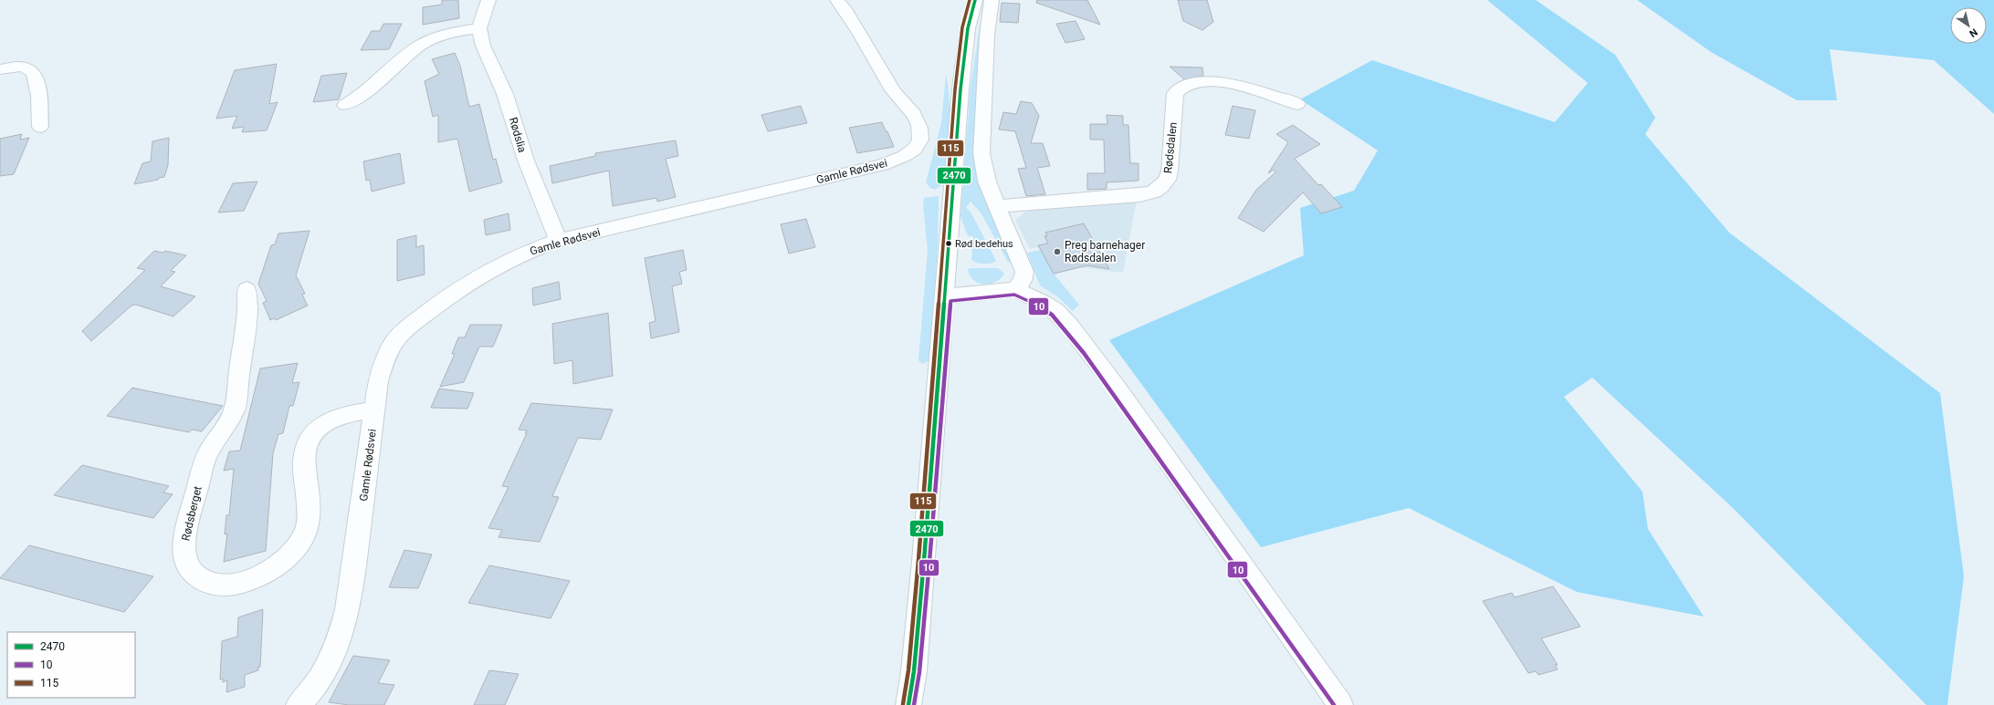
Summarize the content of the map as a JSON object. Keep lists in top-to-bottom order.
{
  "streets": {
    "street": [
      "Rødslia",
      "Rødsdalen",
      "Gamle Rødsvei",
      "Rødsberget"
    ]
  },
  "crossings": [
    ["Rødslia", "Gamle Rødsvei"],
    ["Gamle Rødsvei", "Rødsberget"]
  ],
  "places": ["Rød bedehus", "Preg barnehager Rødsdalen"],
  "lines": ["transit line 2470", "transit line 115", "transit line 10"],
  "legend": ["2470", "10", "115"],
  "north": "bottom right"
}
